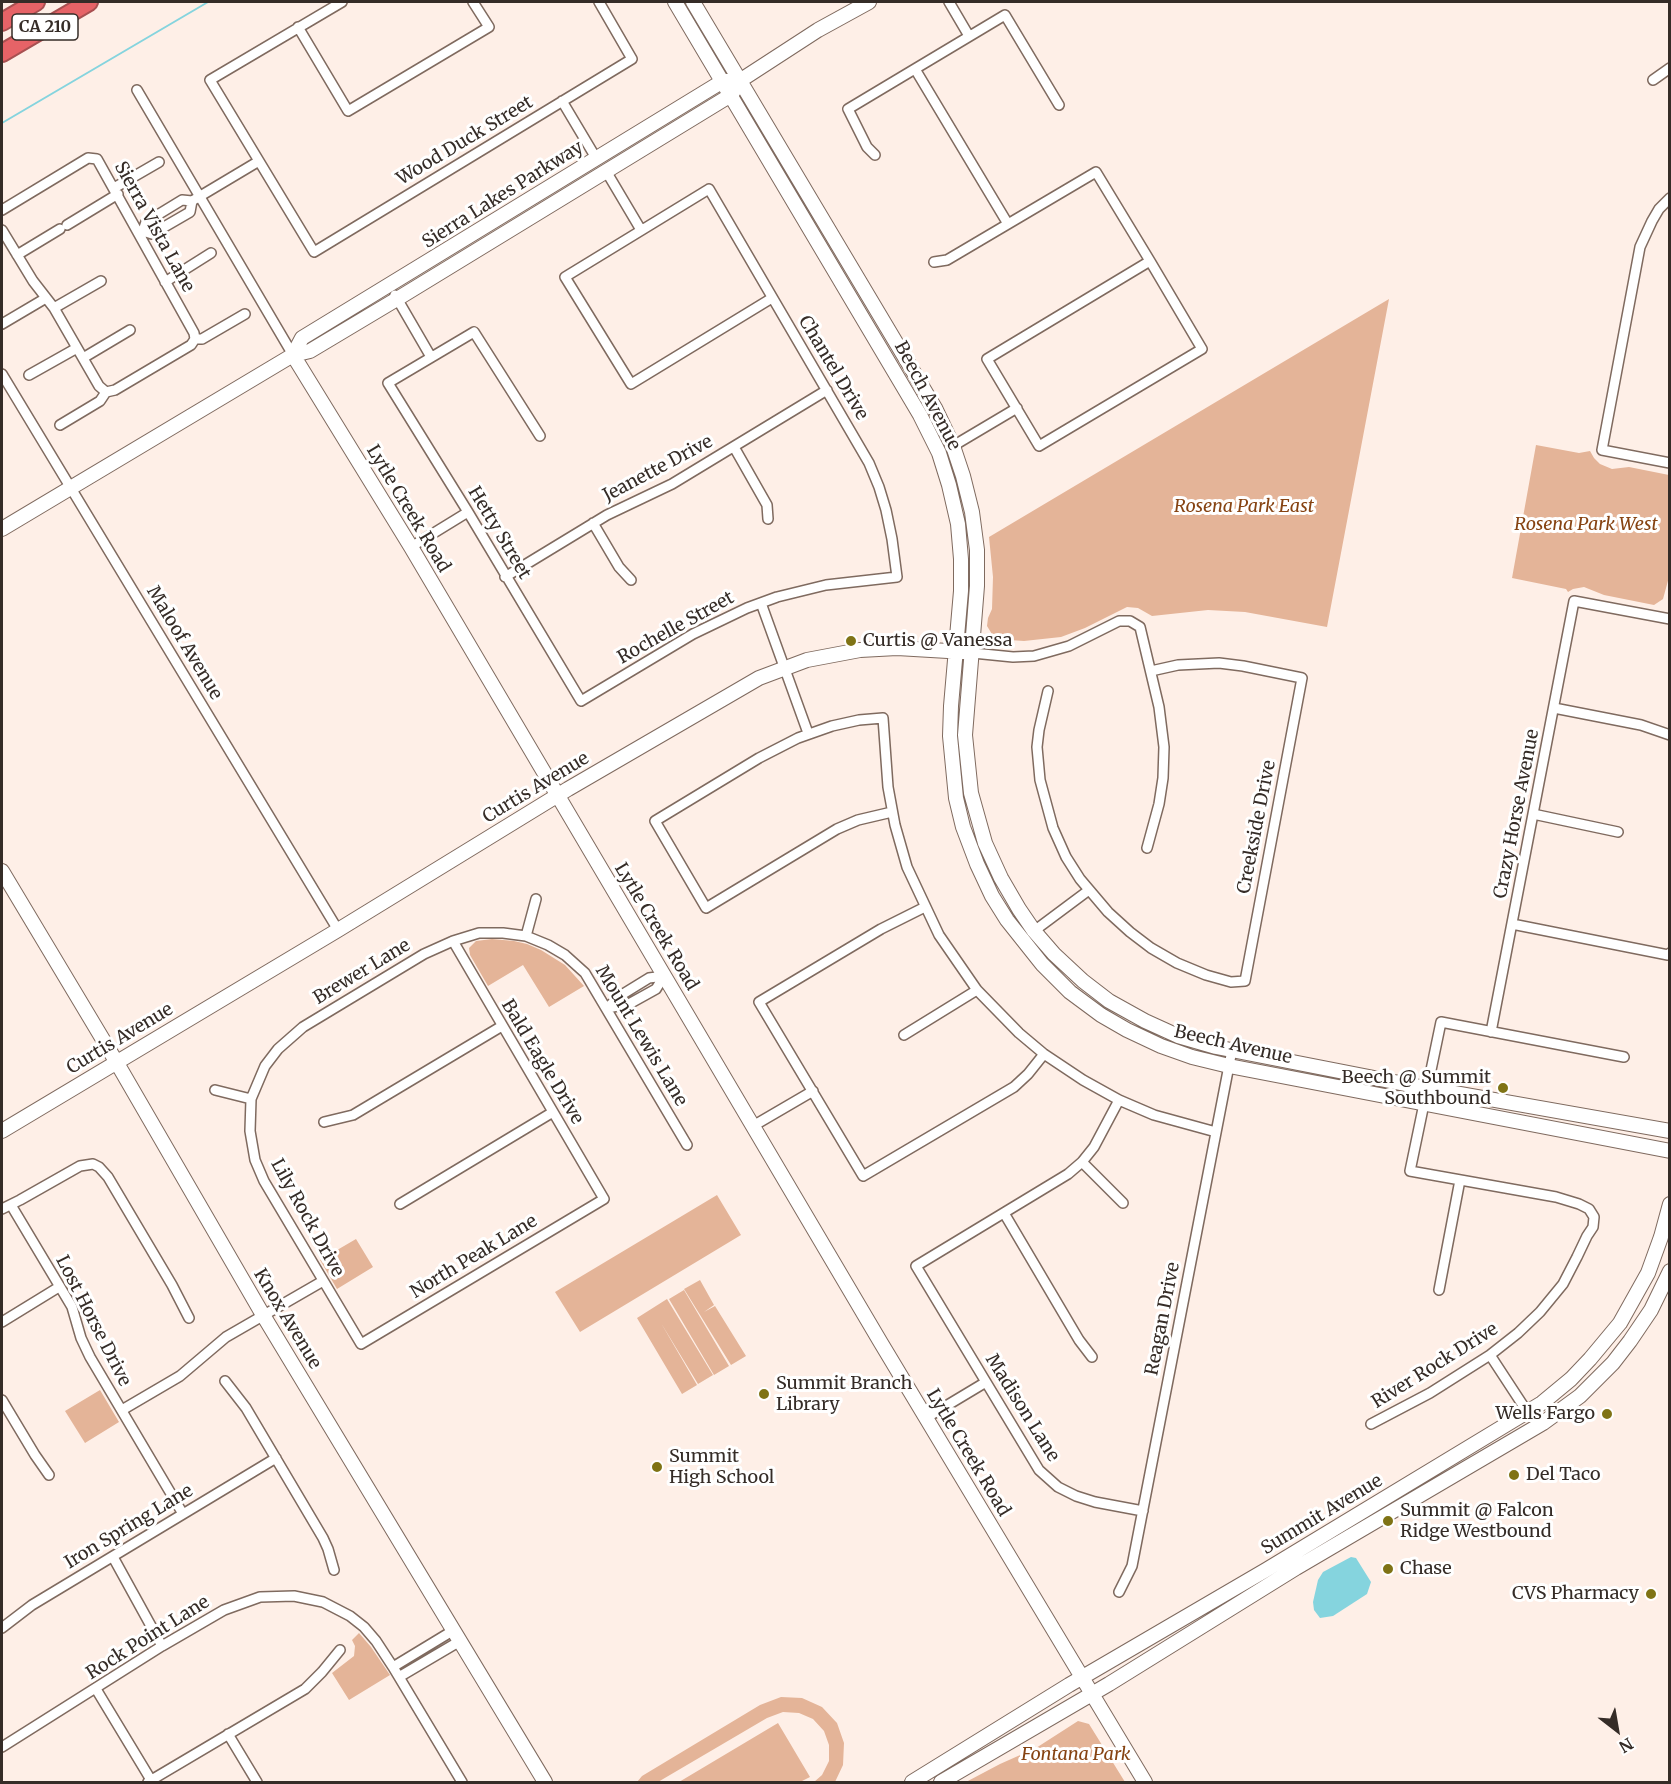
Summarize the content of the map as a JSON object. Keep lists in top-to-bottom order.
{
  "streets": {
    "highway": ["CA 210"],
    "street": [
      "Wood Duck Street",
      "Sierra Lakes Parkway",
      "Sierra Vista Lane",
      "Chantel Drive",
      "Beech Avenue",
      "Jeanette Drive",
      "Lytle Creek Road",
      "Hetty Street",
      "Rochelle Street",
      "Maloof Avenue",
      "Curtis Avenue",
      "Crazy Horse Avenue",
      "Creekside Drive",
      "Brewer Lane",
      "Mount Lewis Lane",
      "Bald Eagle Drive",
      "Lily Rock Drive",
      "North Peak Lane",
      "Knox Avenue",
      "Reagan Drive",
      "Lost Horse Drive",
      "River Rock Drive",
      "Madison Lane",
      "Summit Avenue",
      "Iron Spring Lane",
      "Rock Point Lane"
    ]
  },
  "crossings": [
    ["Sierra Lakes Parkway", "Beech Avenue"],
    ["Sierra Lakes Parkway", "Lytle Creek Road"],
    ["Sierra Lakes Parkway", "Maloof Avenue"],
    ["Chantel Drive", "Jeanette Drive"],
    ["Chantel Drive", "Rochelle Street"],
    ["Beech Avenue", "Curtis Avenue"],
    ["Beech Avenue", "Reagan Drive"],
    ["Jeanette Drive", "Hetty Street"],
    ["Lytle Creek Road", "Curtis Avenue"],
    ["Lytle Creek Road", "Summit Avenue"],
    ["Hetty Street", "Rochelle Street"],
    ["Maloof Avenue", "Curtis Avenue"],
    ["Curtis Avenue", "Creekside Drive"],
    ["Curtis Avenue", "Knox Avenue"],
    ["Brewer Lane", "Mount Lewis Lane"],
    ["Brewer Lane", "Bald Eagle Drive"],
    ["Brewer Lane", "Lily Rock Drive"],
    ["Bald Eagle Drive", "North Peak Lane"],
    ["Lily Rock Drive", "North Peak Lane"],
    ["Reagan Drive", "Madison Lane"],
    ["Lost Horse Drive", "Iron Spring Lane"]
  ],
  "parks": ["Rosena Park East", "Rosena Park West", "Fontana Park"],
  "places": [
    "Curtis @ Vanessa",
    "Beech @ Summit Southbound",
    "Summit Branch Library",
    "Wells Fargo",
    "Summit High School",
    "Del Taco",
    "Summit @ Falcon Ridge Westbound",
    "Chase",
    "CVS Pharmacy"
  ],
  "north": "bottom right"
}
